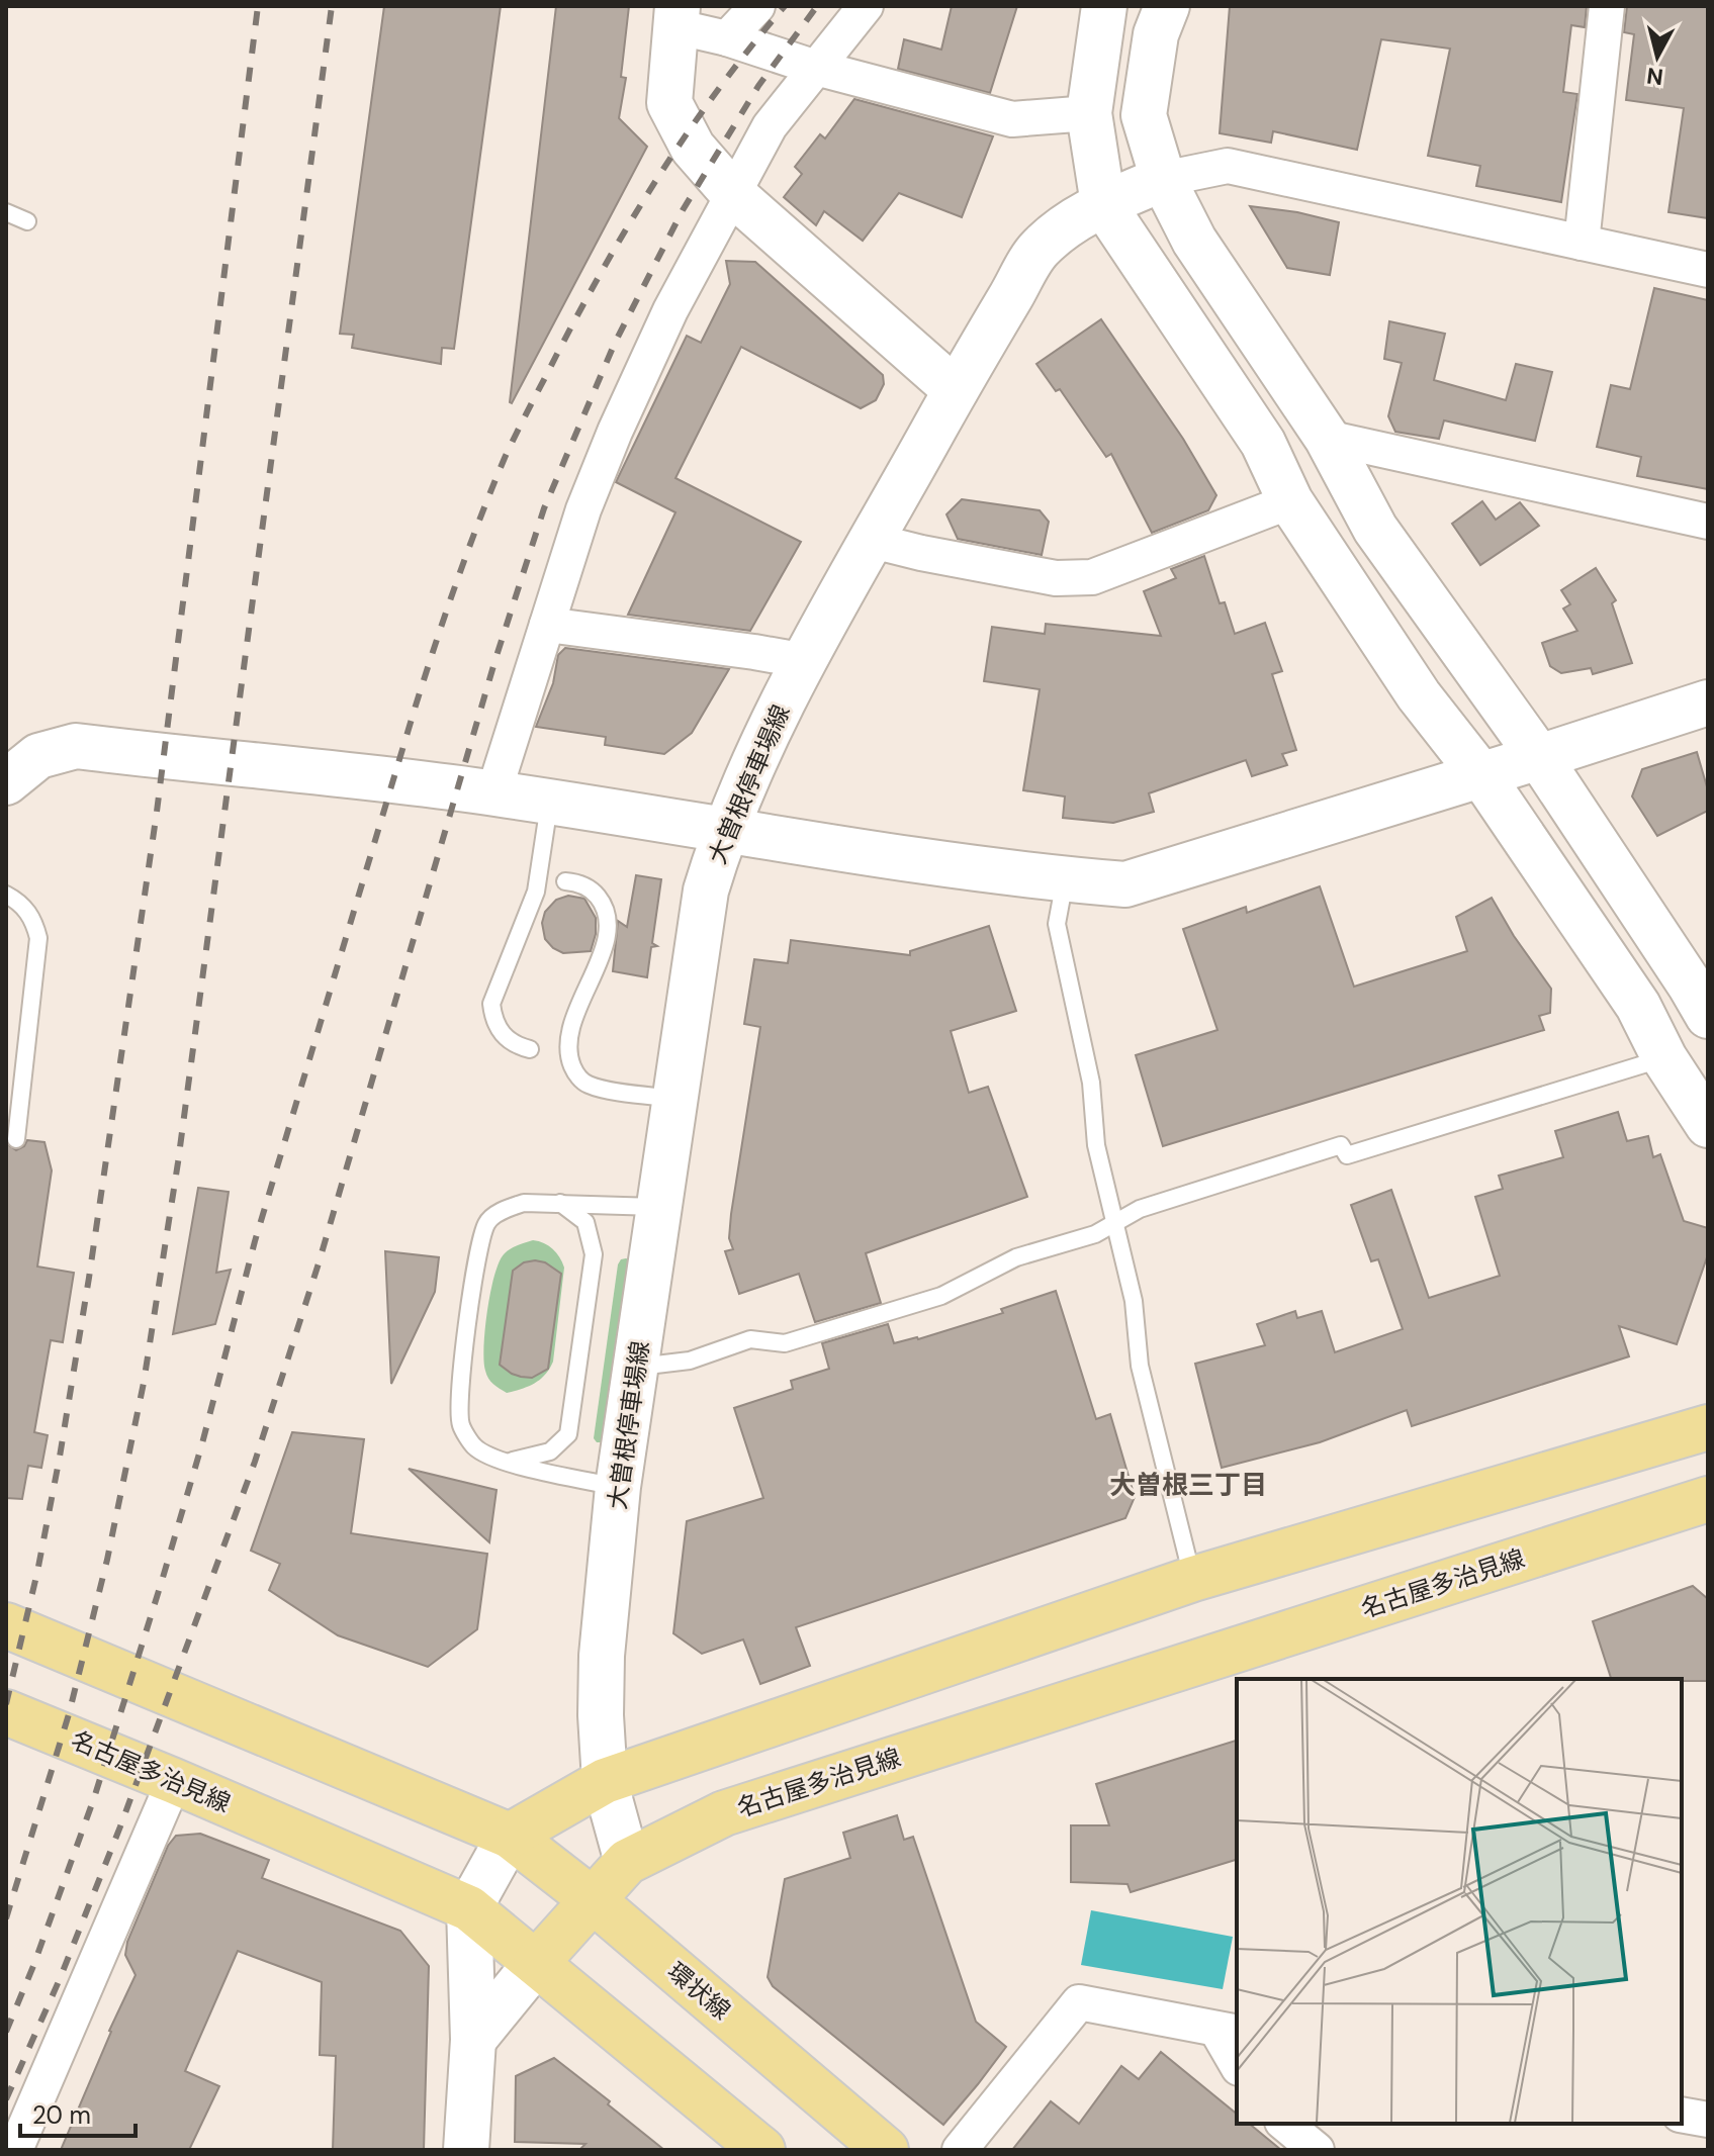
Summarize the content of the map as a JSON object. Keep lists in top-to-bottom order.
{
  "streets": {
    "main road": ["名古屋多治見線", "環状線"],
    "street": ["大曽根停車場線"]
  },
  "crossings": [
    ["大曽根停車場線", "名古屋多治見線"],
    ["名古屋多治見線", "環状線"]
  ],
  "districts": ["大曽根三丁目"],
  "scale_bar": "20 m",
  "north": "bottom"
}
